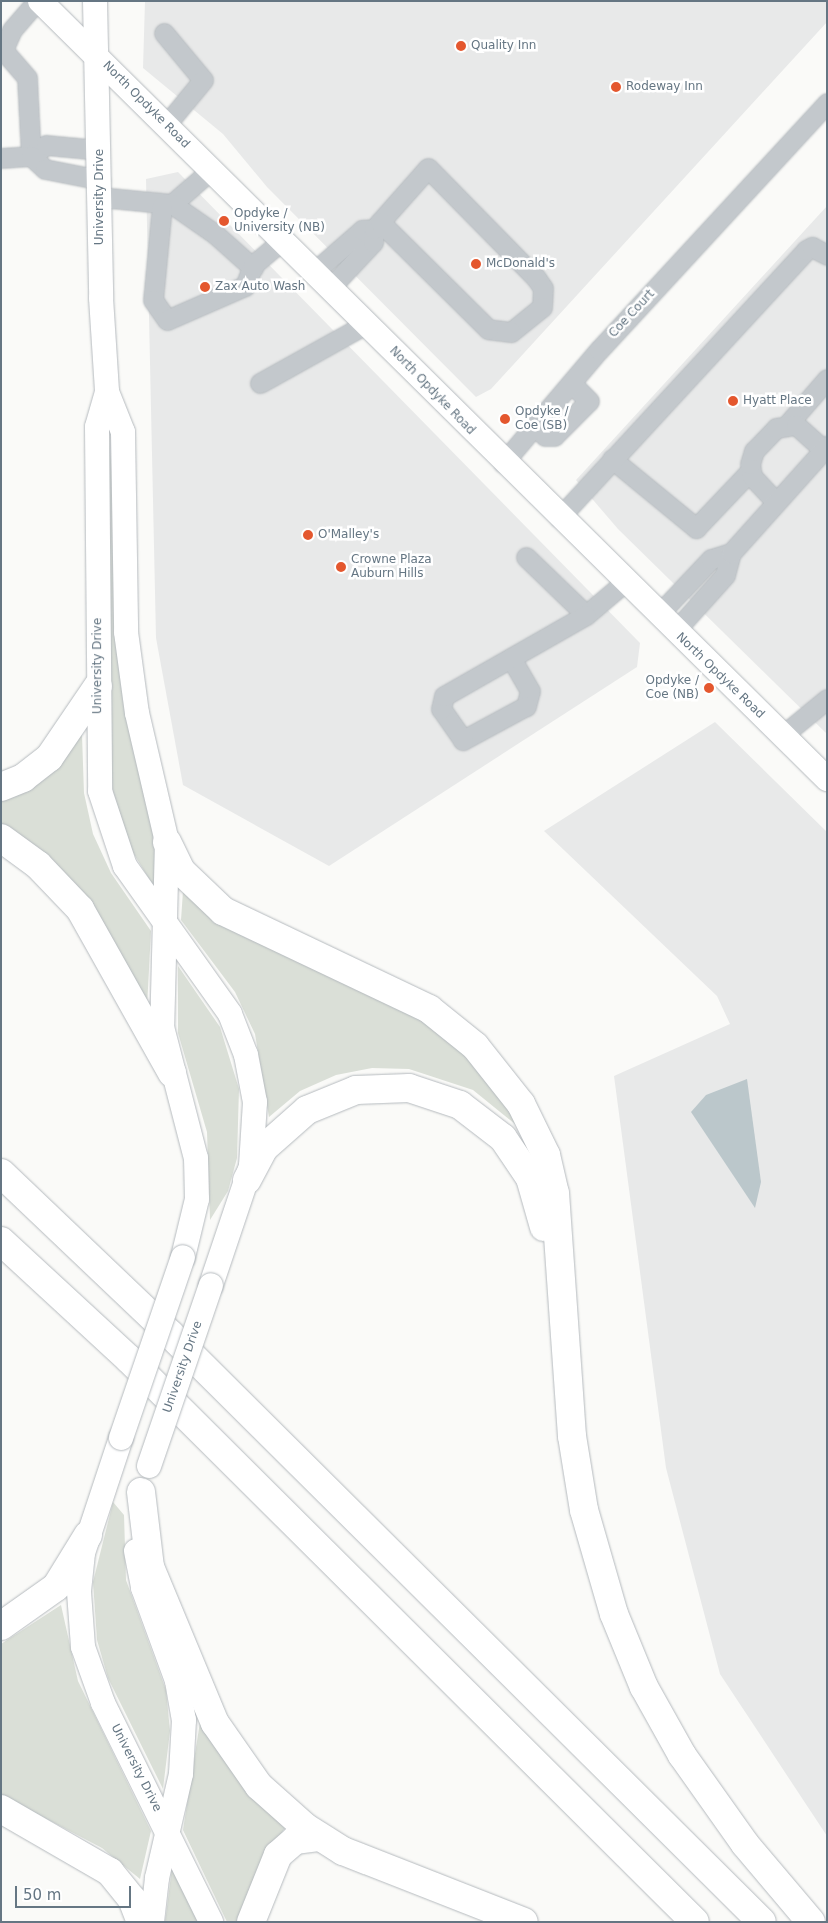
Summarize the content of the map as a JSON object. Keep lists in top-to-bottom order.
{
  "streets": {
    "main road": ["North Opdyke Road", "University Drive"],
    "street": ["Coe Court"]
  },
  "crossings": [
    ["North Opdyke Road", "University Drive"],
    ["North Opdyke Road", "Coe Court"]
  ],
  "places": [
    "Quality Inn",
    "Rodeway Inn",
    "Opdyke / University (NB)",
    "McDonald's",
    "Zax Auto Wash",
    "Hyatt Place",
    "Opdyke / Coe (SB)",
    "O'Malley's",
    "Crowne Plaza Auburn Hills",
    "Opdyke / Coe (NB)"
  ],
  "scale_bar": "50 m"
}
